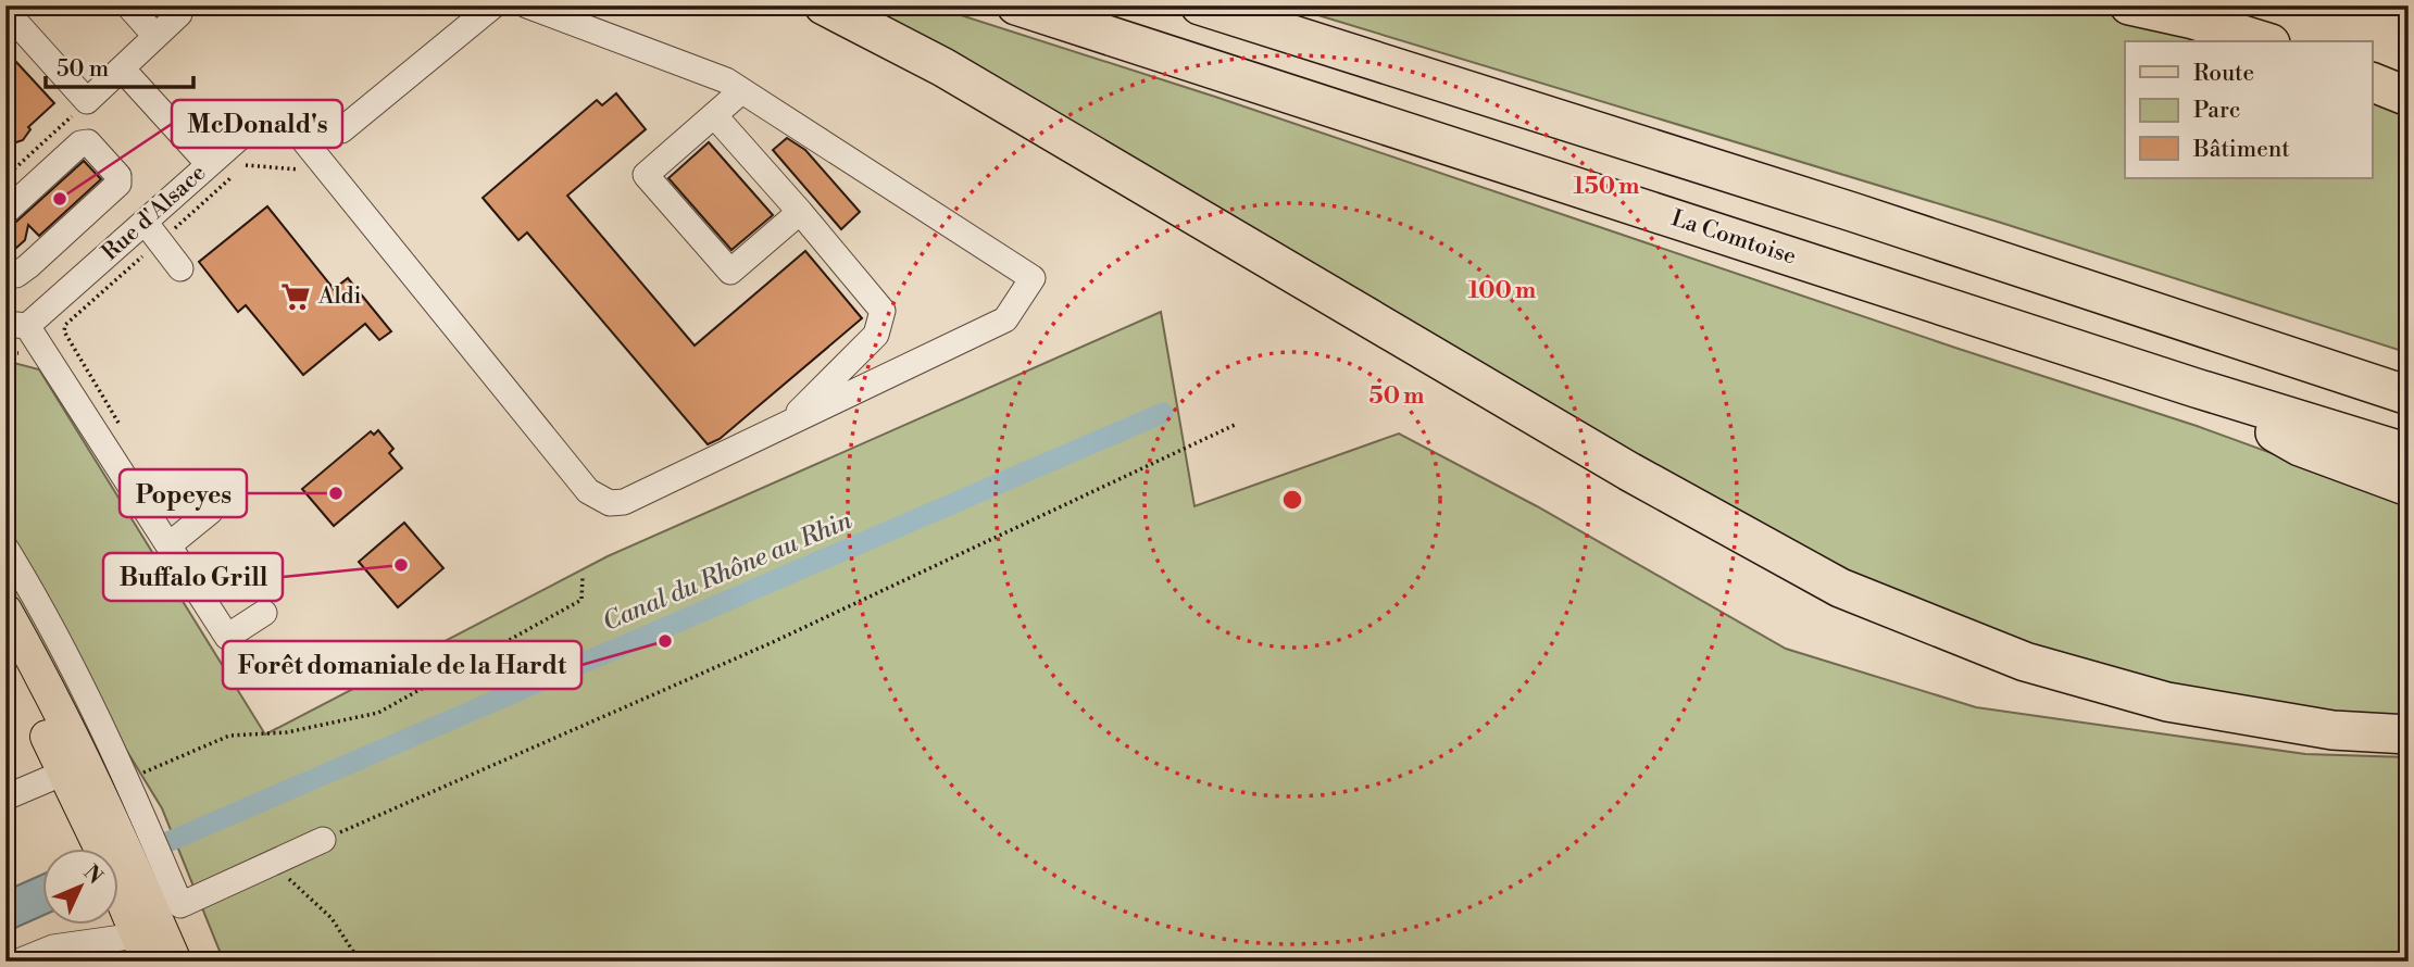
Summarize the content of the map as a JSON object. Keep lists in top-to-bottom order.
{
  "streets": {
    "highway": ["La Comtoise"],
    "street": ["Rue d'Alsace"]
  },
  "water": ["Canal du Rhône au Rhin"],
  "places": {
    "other": [
      "McDonald's",
      "Popeyes",
      "Buffalo Grill",
      "Forêt domaniale de la Hardt"
    ],
    "supermarket": ["Aldi"]
  },
  "legend": ["Route", "Parc", "Bâtiment"],
  "scale_bar": "50 m",
  "north": "top right",
  "rings": ["150 m", "100 m", "50 m"]
}
